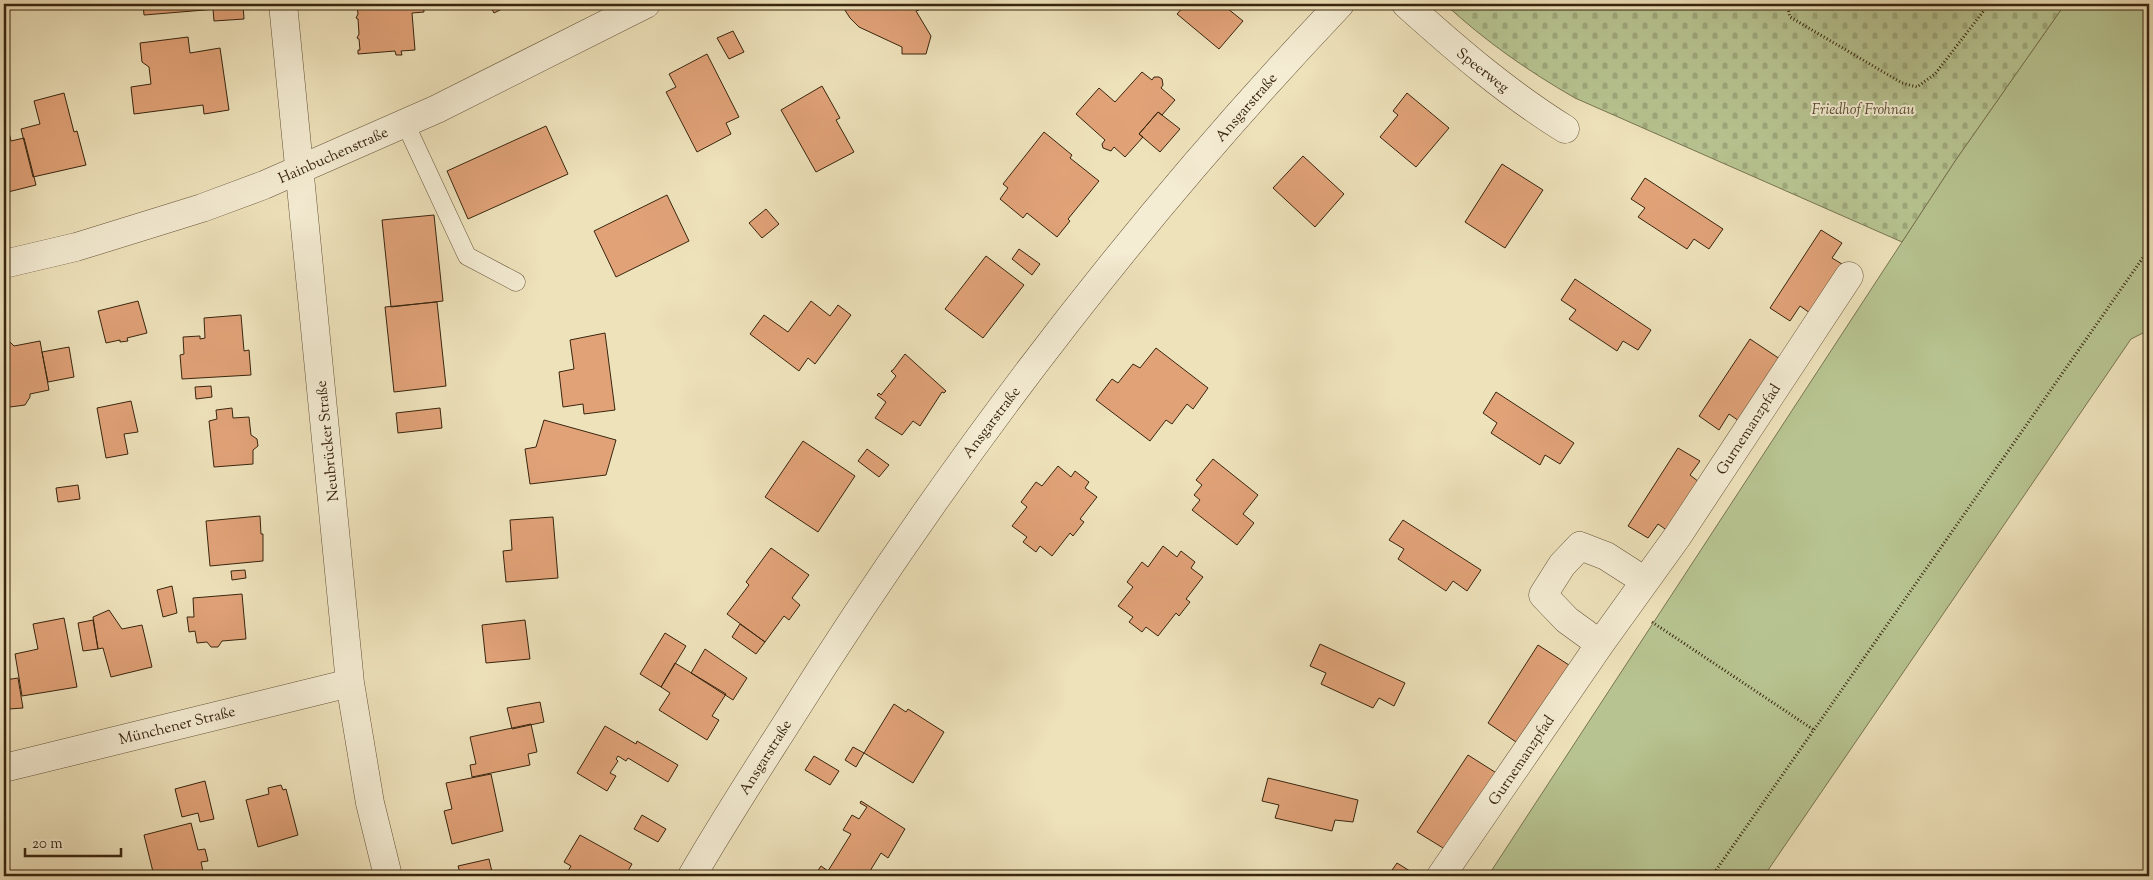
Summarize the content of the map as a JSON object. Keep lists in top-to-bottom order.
{
  "streets": {
    "street": [
      "Speerweg",
      "Ansgarstraße",
      "Hainbuchenstraße",
      "Gurnemanzpfad",
      "Neubrücker Straße",
      "Münchener Straße"
    ]
  },
  "crossings": [
    ["Hainbuchenstraße", "Neubrücker Straße"],
    ["Neubrücker Straße", "Münchener Straße"]
  ],
  "parks": ["Friedhof Frohnau"],
  "scale_bar": "20 m"
}
